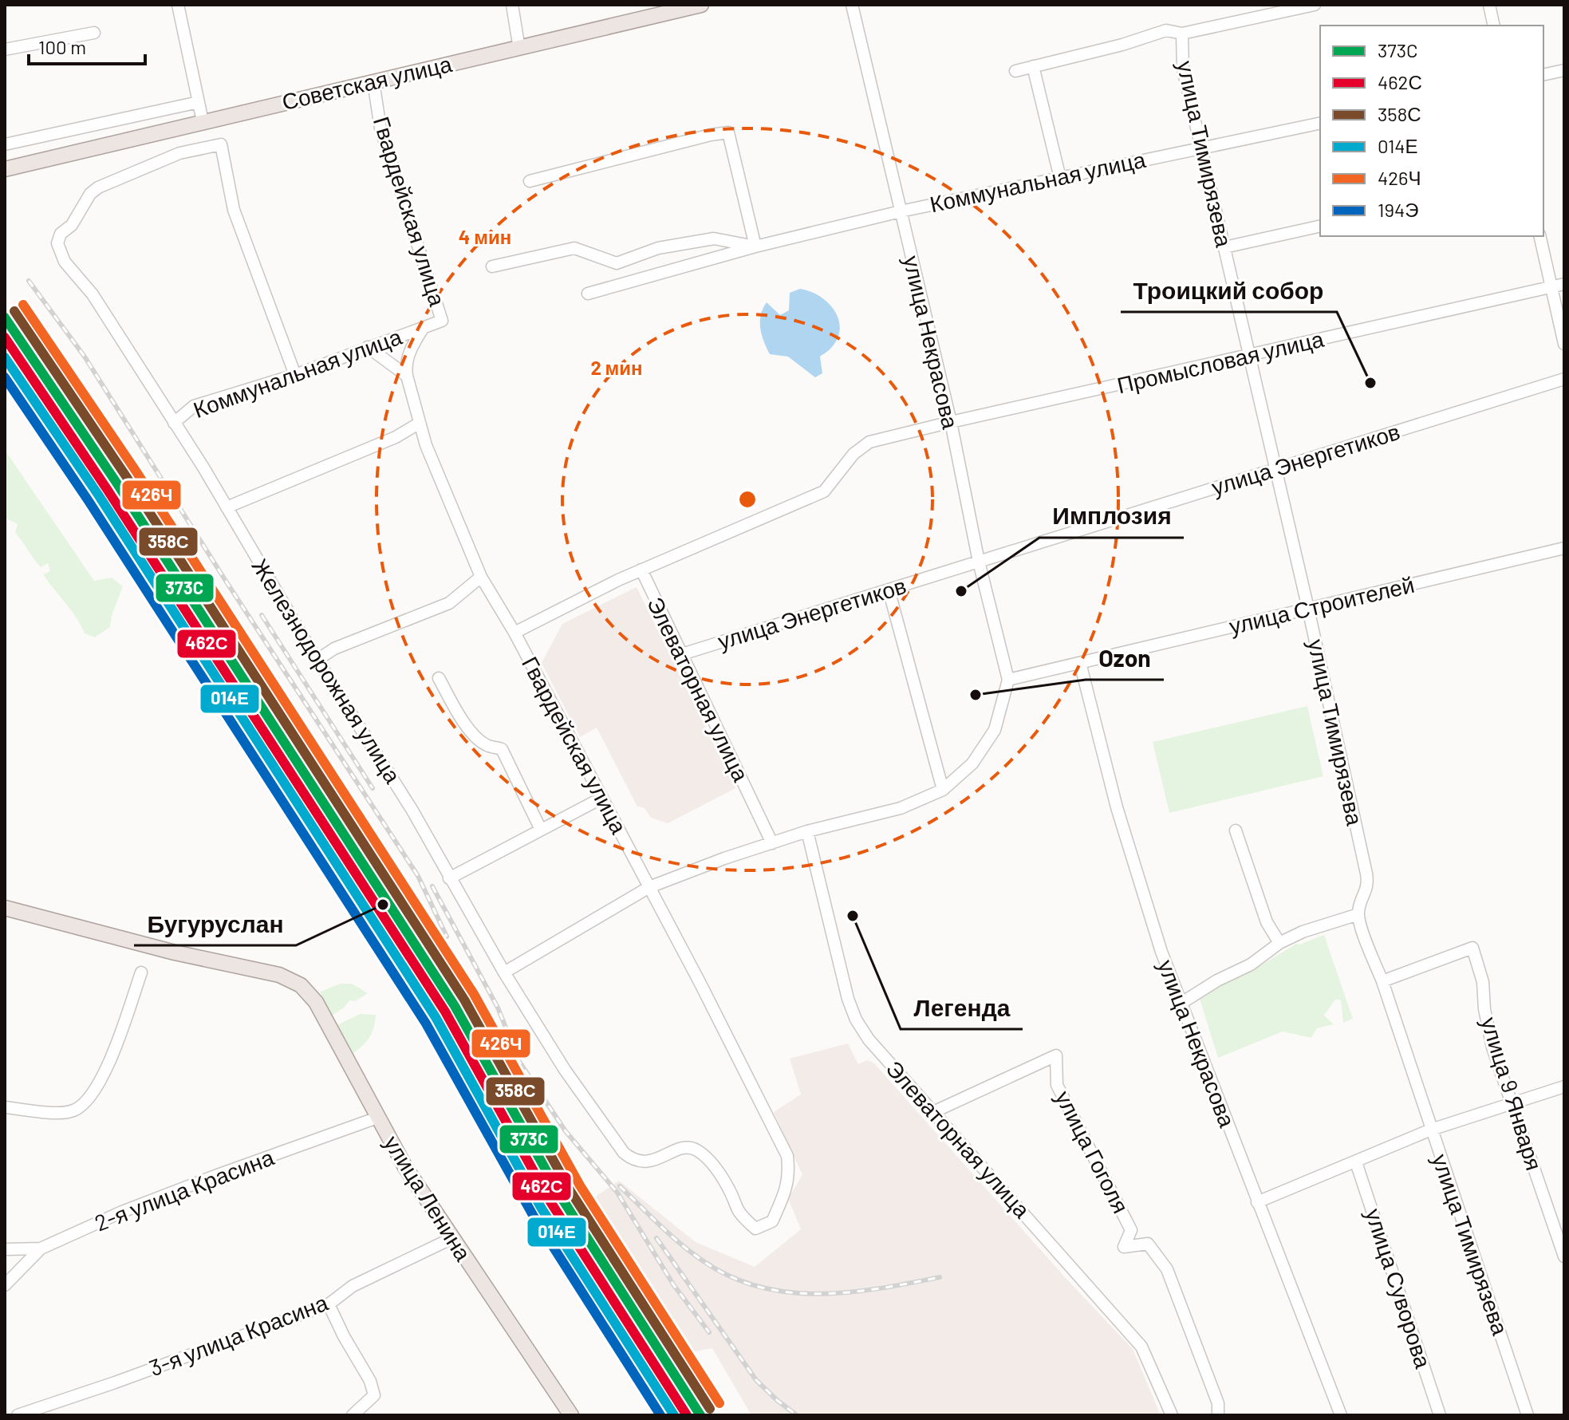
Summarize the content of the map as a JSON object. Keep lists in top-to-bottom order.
{
  "streets": {
    "main road": ["Советская улица", "улица Ленина"],
    "street": [
      "улица Тимирязева",
      "Коммунальная улица",
      "Гвардейская улица",
      "улица Некрасова",
      "Промысловая улица",
      "улица Энергетиков",
      "улица Строителей",
      "Железнодорожная улица",
      "Элеваторная улица",
      "улица 9 Января",
      "улица Гоголя",
      "2-я улица Красина",
      "улица Суворова",
      "3-я улица Красина"
    ]
  },
  "crossings": [
    ["Советская улица", "Гвардейская улица"],
    ["улица Тимирязева", "Коммунальная улица"],
    ["улица Тимирязева", "Промысловая улица"],
    ["улица Тимирязева", "улица Энергетиков"],
    ["улица Тимирязева", "улица Строителей"],
    ["улица Тимирязева", "улица 9 Января"],
    ["Коммунальная улица", "Гвардейская улица"],
    ["Коммунальная улица", "улица Некрасова"],
    ["Коммунальная улица", "Железнодорожная улица"],
    ["Гвардейская улица", "Промысловая улица"],
    ["Гвардейская улица", "Железнодорожная улица"],
    ["улица Некрасова", "Промысловая улица"],
    ["улица Некрасова", "улица Энергетиков"],
    ["улица Некрасова", "улица Строителей"],
    ["Промысловая улица", "Элеваторная улица"],
    ["улица Энергетиков", "Элеваторная улица"],
    ["Элеваторная улица", "улица Гоголя"],
    ["2-я улица Красина", "улица Ленина"],
    ["улица Ленина", "3-я улица Красина"]
  ],
  "places": [
    "Троицкий собор",
    "Имплозия",
    "Ozon",
    "Бугуруслан",
    "Легенда"
  ],
  "lines": [
    "transit line 426Ч",
    "transit line 358С",
    "transit line 373C",
    "transit line 462С",
    "transit line 014Е",
    "transit line 194Э"
  ],
  "legend": [
    "373C",
    "462С",
    "358С",
    "014Е",
    "426Ч",
    "194Э"
  ],
  "scale_bar": "100 m",
  "rings": ["4 мин", "2 мин"]
}
